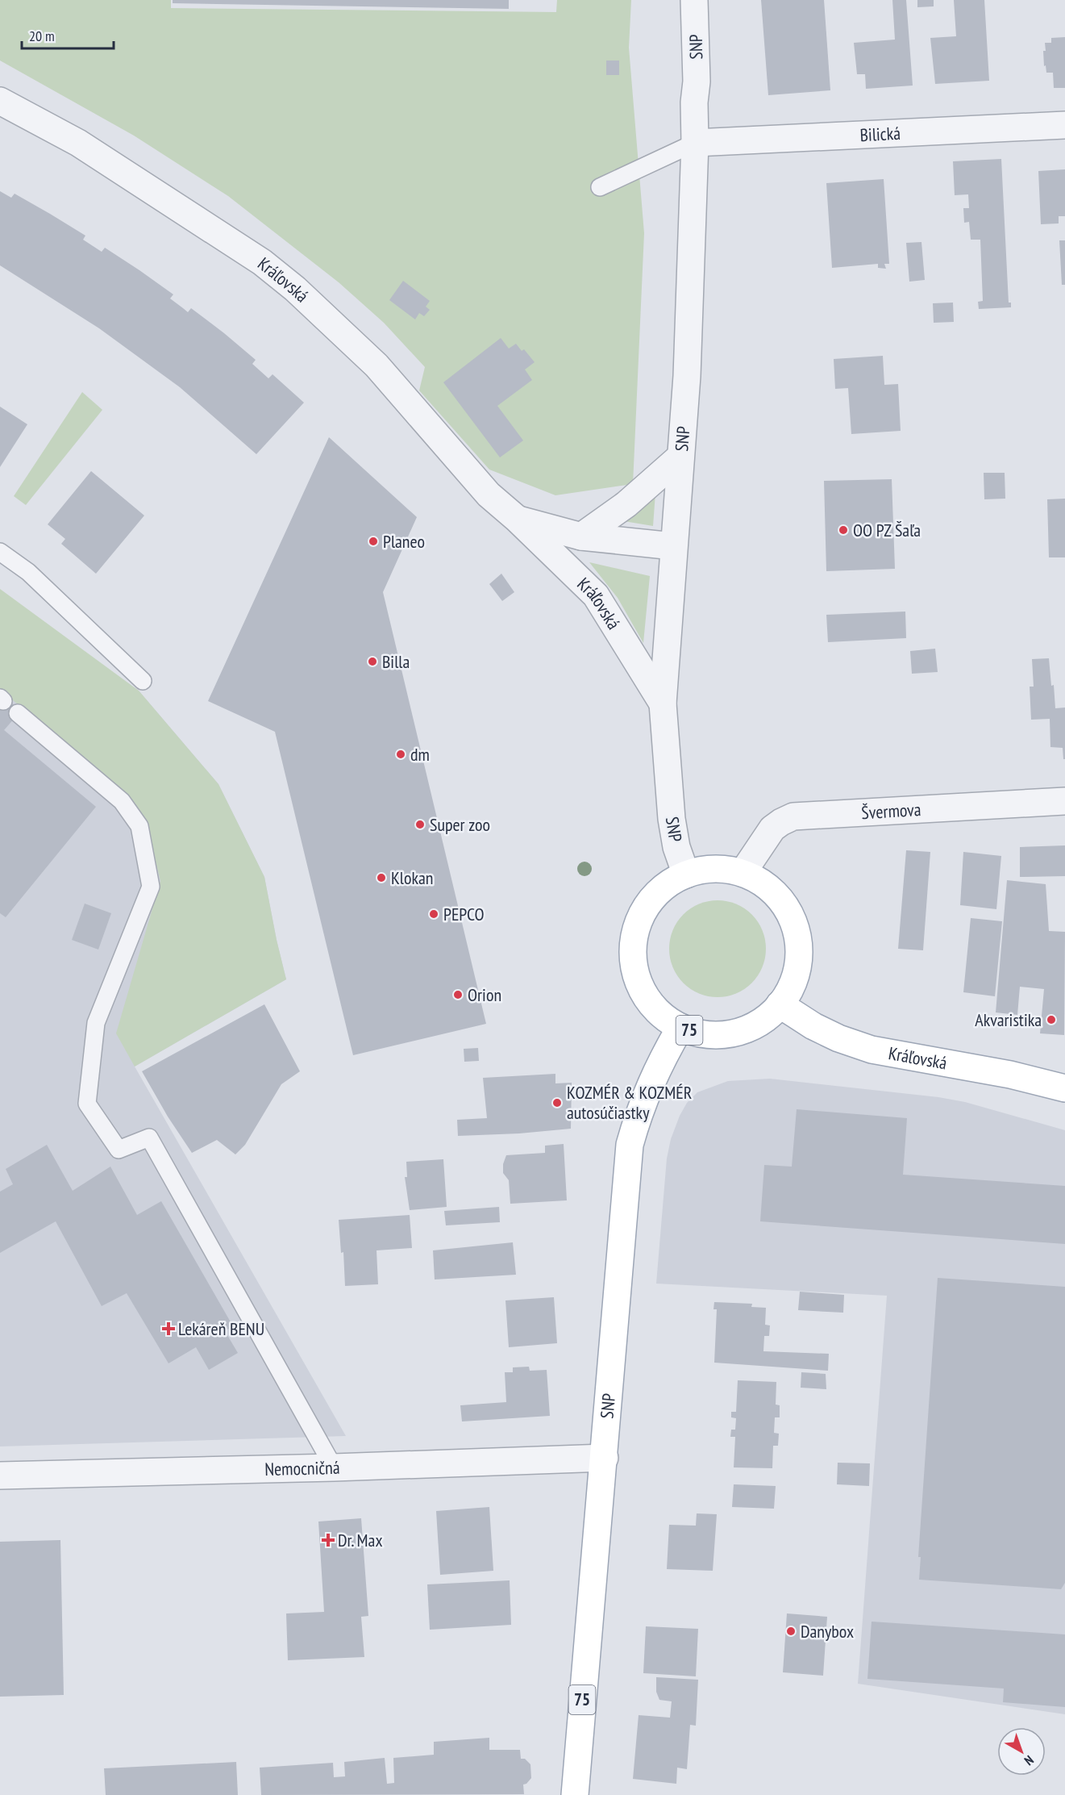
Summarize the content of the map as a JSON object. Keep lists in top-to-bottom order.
{
  "streets": {
    "main road": ["SNP", "Kráľovská", "75"],
    "street": ["Bilická", "Švermova", "Nemocničná"]
  },
  "crossings": [
    ["SNP", "Bilická"],
    ["SNP", "Kráľovská"],
    ["SNP", "Švermova"],
    ["SNP", "75"],
    ["SNP", "Nemocničná"],
    ["Kráľovská", "Švermova"],
    ["Kráľovská", "75"],
    ["Švermova", "75"]
  ],
  "places": {
    "other": [
      "OO PZ Šaľa",
      "Planeo",
      "Billa",
      "dm",
      "Super zoo",
      "Klokan",
      "PEPCO",
      "Orion",
      "Akvaristika",
      "KOZMÉR & KOZMÉR autosúčiastky",
      "Danybox"
    ],
    "health": ["Lekáreň BENU", "Dr. Max"]
  },
  "scale_bar": "20 m",
  "north": "bottom right"
}
